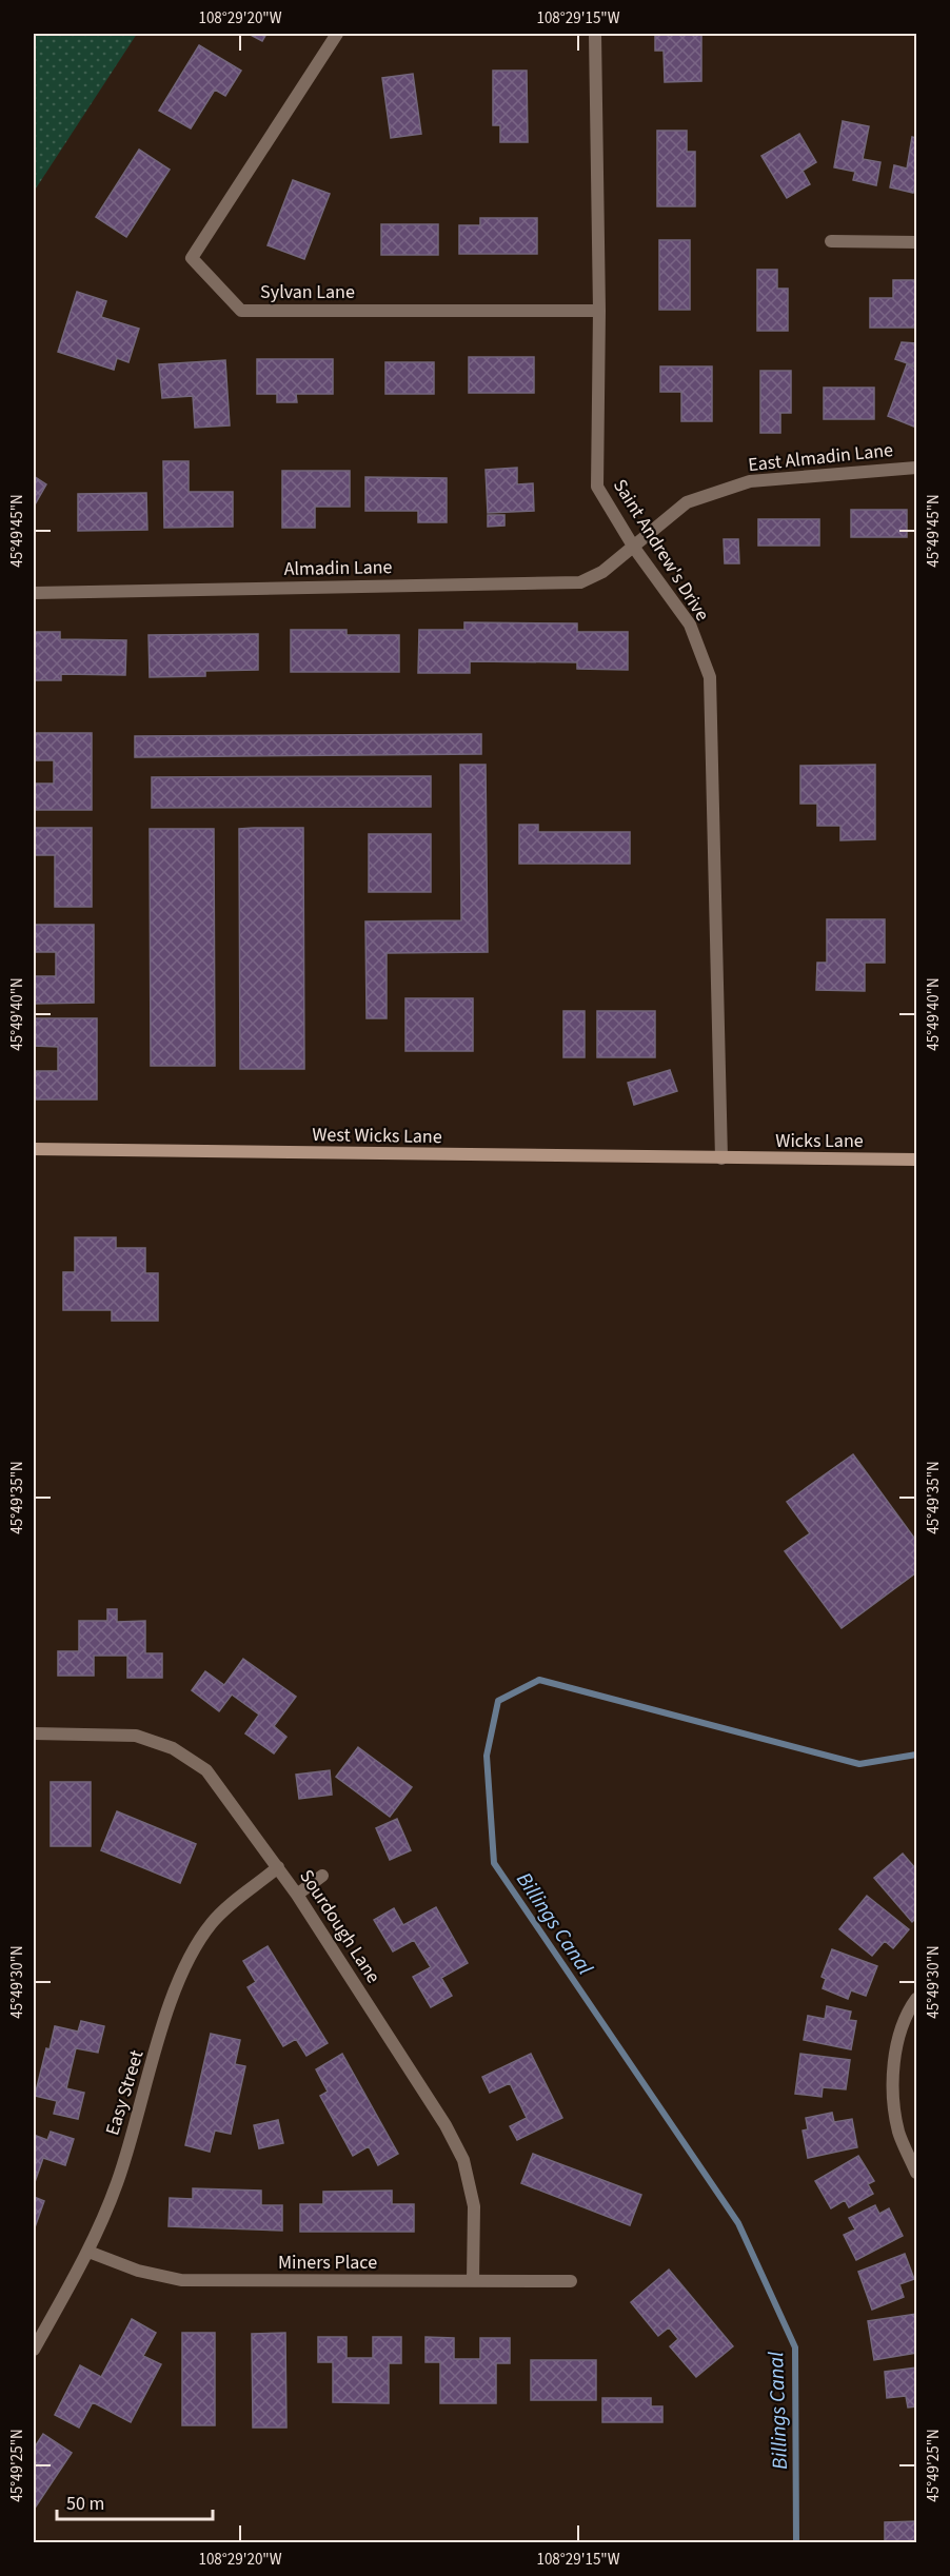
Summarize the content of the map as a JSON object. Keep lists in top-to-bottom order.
{
  "streets": {
    "main road": ["West Wicks Lane", "Wicks Lane"],
    "street": [
      "Sylvan Lane",
      "East Almadin Lane",
      "Saint Andrew's Drive",
      "Almadin Lane",
      "Sourdough Lane",
      "Easy Street",
      "Miners Place"
    ]
  },
  "crossings": [
    ["Sylvan Lane", "Saint Andrew's Drive"],
    ["East Almadin Lane", "Saint Andrew's Drive"],
    ["East Almadin Lane", "Almadin Lane"],
    ["Saint Andrew's Drive", "Almadin Lane"],
    ["Saint Andrew's Drive", "West Wicks Lane"],
    ["Saint Andrew's Drive", "Wicks Lane"],
    ["West Wicks Lane", "Wicks Lane"],
    ["Sourdough Lane", "Easy Street"],
    ["Sourdough Lane", "Miners Place"],
    ["Easy Street", "Miners Place"]
  ],
  "water": ["Billings Canal"],
  "scale_bar": "50 m",
  "coordinates": [
    "108°29'20\"W",
    "108°29'15\"W",
    "45°49'45\"N",
    "45°49'40\"N",
    "45°49'35\"N",
    "45°49'30\"N",
    "45°49'25\"N"
  ]
}
